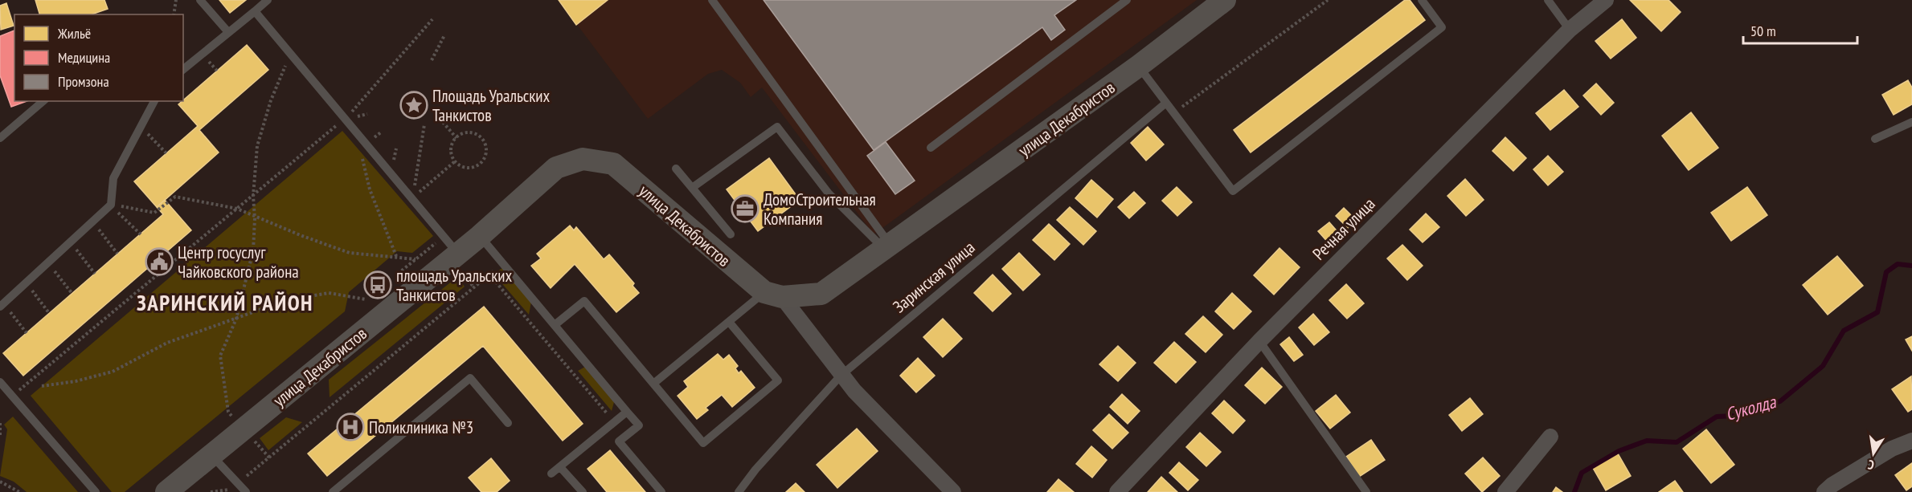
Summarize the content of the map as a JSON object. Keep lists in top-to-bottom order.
{
  "streets": {
    "street": ["улица Декабристов", "Речная улица"],
    "lane": ["Заринская улица"]
  },
  "districts": ["ЗАРИНСКИЙ РАЙОН"],
  "water": ["Суколда"],
  "places": {
    "place": ["Площадь Уральских Танкистов"],
    "office": ["ДомоСтроительная Компания"],
    "public building": ["Центр госуслуг Чайковского района"],
    "bus stop": ["площадь Уральских Танкистов"],
    "hospital": ["Поликлиника №3"]
  },
  "legend": ["Жильё", "Медицина", "Промзона"],
  "scale_bar": "50 m",
  "north": "bottom"
}
